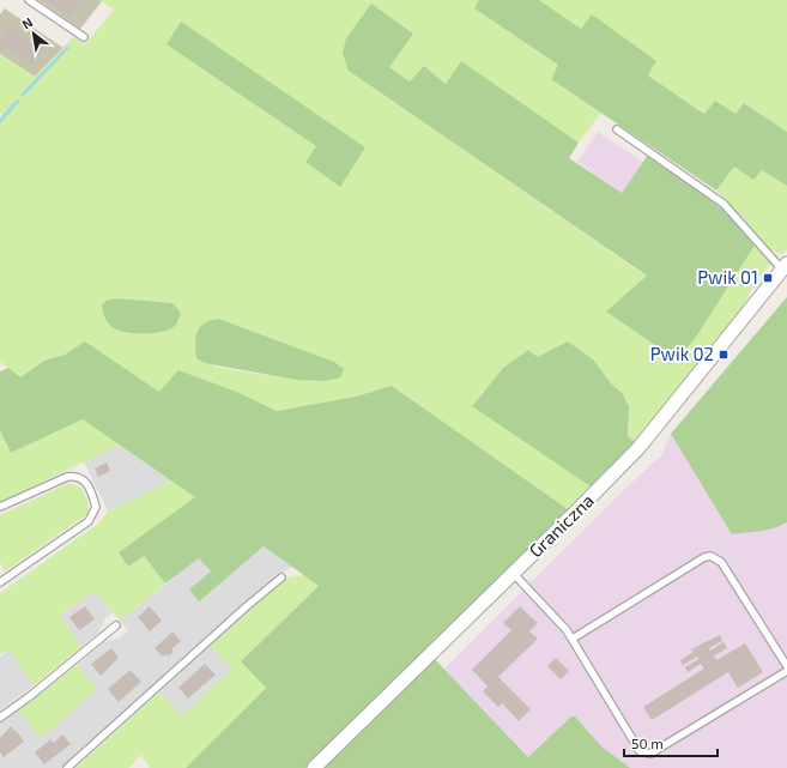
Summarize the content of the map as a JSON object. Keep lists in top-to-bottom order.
{
  "streets": {
    "street": ["Graniczna"]
  },
  "places": {
    "transit": ["Pwik 01", "Pwik 02"]
  },
  "scale_bar": "50 m",
  "north": "top left"
}
